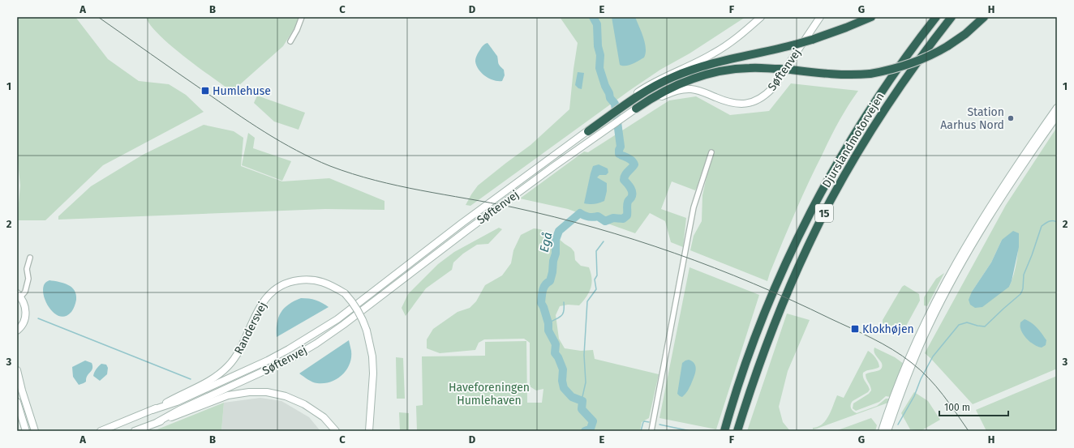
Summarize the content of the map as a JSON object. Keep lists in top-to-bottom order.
{
  "streets": {
    "highway": ["Djurslandmotorvejen", "15"],
    "main road": ["Søftenvej", "Randersvej"]
  },
  "crossings": [
    ["Søftenvej", "Randersvej"]
  ],
  "water": ["Egå"],
  "parks": ["Haveforeningen Humlehaven"],
  "places": {
    "transit": ["Humlehuse", "Klokhøjen"],
    "other": ["Station Aarhus Nord"]
  },
  "scale_bar": "100 m",
  "grid": {
    "columns": [
      "A",
      "B",
      "C",
      "D",
      "E",
      "F",
      "G",
      "H"
    ],
    "rows": ["1", "2", "3"]
  }
}
